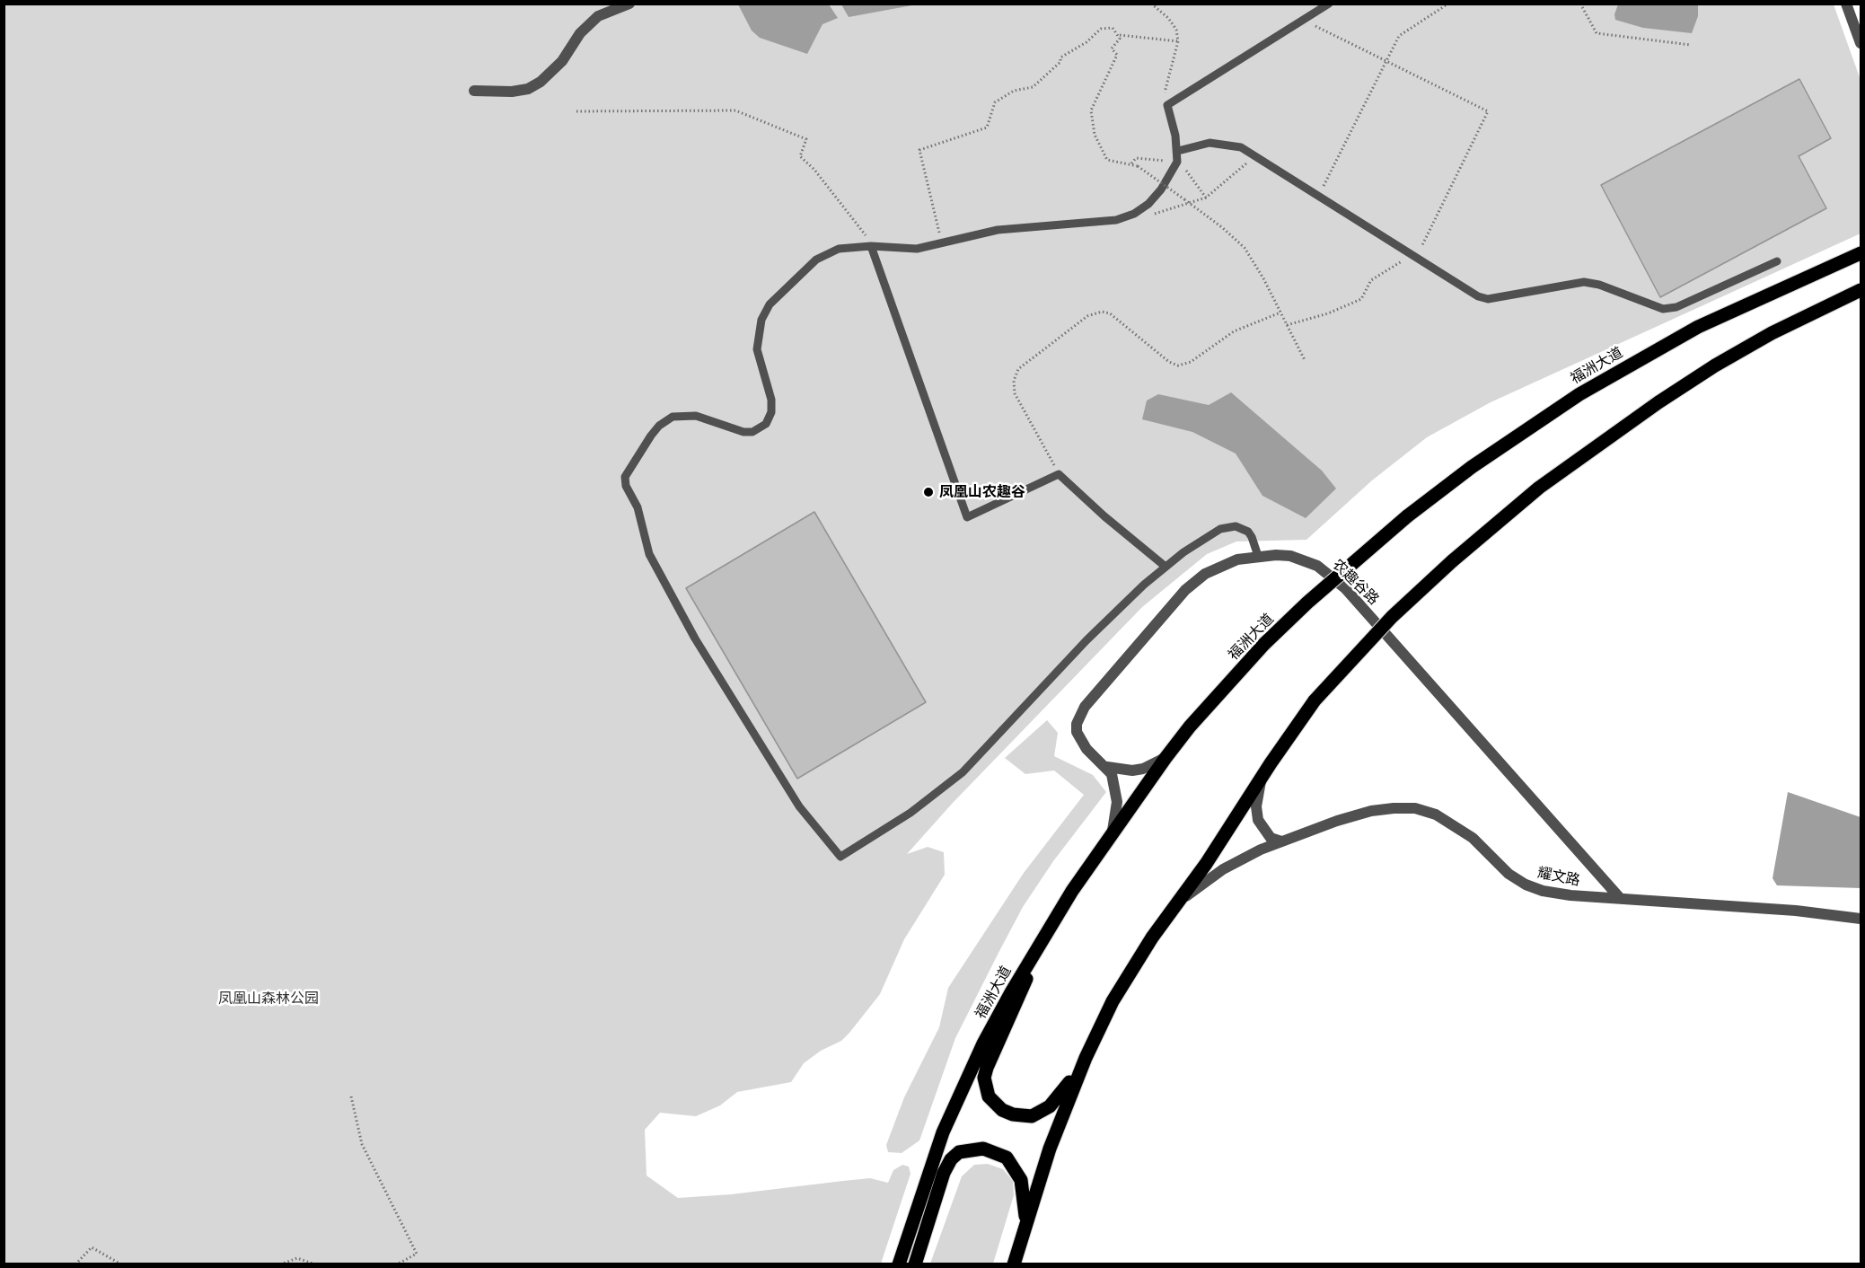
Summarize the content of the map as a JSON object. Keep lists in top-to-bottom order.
{
  "streets": {
    "main road": ["福洲大道"],
    "street": ["农趣谷路", "耀文路"]
  },
  "crossings": [
    ["农趣谷路", "耀文路"]
  ],
  "parks": ["凤凰山森林公园"],
  "places": ["凤凰山农趣谷"]
}
